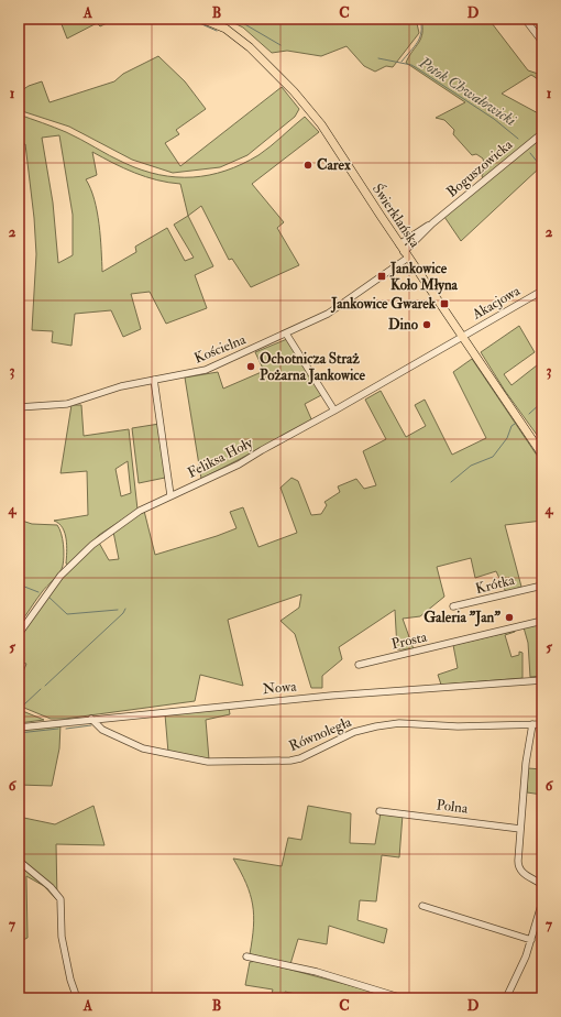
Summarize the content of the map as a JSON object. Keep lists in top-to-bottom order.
{
  "streets": {
    "main road": ["Świerklańska"],
    "street": [
      "Boguszowicka",
      "Akacjowa",
      "Kościelna",
      "Feliksa Hoły",
      "Krótka",
      "Prosta",
      "Nowa",
      "Równoległa",
      "Polna"
    ]
  },
  "crossings": [
    ["Boguszowicka", "Świerklańska"],
    ["Boguszowicka", "Kościelna"],
    ["Świerklańska", "Akacjowa"],
    ["Świerklańska", "Kościelna"],
    ["Świerklańska", "Feliksa Hoły"],
    ["Akacjowa", "Feliksa Hoły"],
    ["Nowa", "Równoległa"]
  ],
  "water": ["Potok Chwałowicki"],
  "places": {
    "other": [
      "Carex",
      "Dino",
      "Ochotnicza Straż Pożarna Jankowice",
      "Galeria \"Jan\""
    ],
    "transit": ["Jankowice Koło Młyna", "Jankowice Gwarek"]
  },
  "grid": {
    "columns": [
      "A",
      "B",
      "C",
      "D"
    ],
    "rows": [
      "1",
      "2",
      "3",
      "4",
      "5",
      "6",
      "7"
    ]
  }
}
